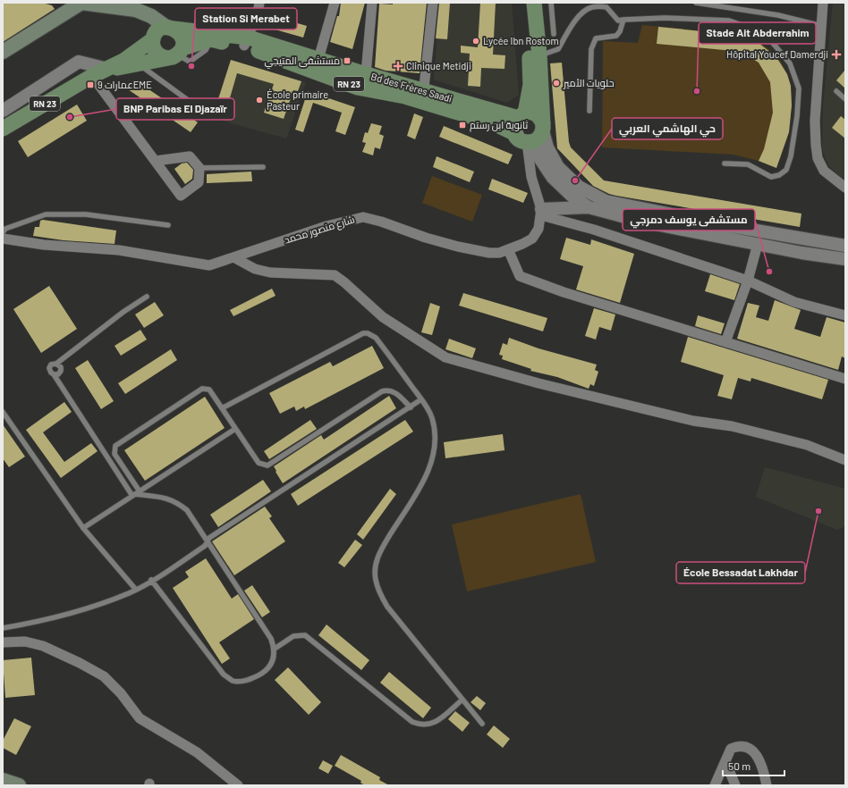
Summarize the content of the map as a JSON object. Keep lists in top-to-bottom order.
{
  "streets": {
    "main road": ["RN 23", "Bd des Frères Saadi"],
    "street": ["شارع منصور محمد"]
  },
  "crossings": [
    ["RN 23", "Bd des Frères Saadi"]
  ],
  "places": {
    "other": [
      "Lycée Ibn Rostom",
      "Station Si Merabet",
      "حلويات الأمير",
      "Stade Ait Abderrahim",
      "École primaire Pasteur",
      "BNP Paribas El Djazaïr",
      "حي الهاشمي العربي",
      "مستشفى يوسف دمرجي",
      "École Bessadat Lakhdar"
    ],
    "health": ["Hôpital Youcef Damerdji", "Clinique Metidji"],
    "transit": ["مستشفى المتيجي", "عمارات 9EME", "ثانوية ابن رستم"]
  },
  "scale_bar": "50 m"
}
